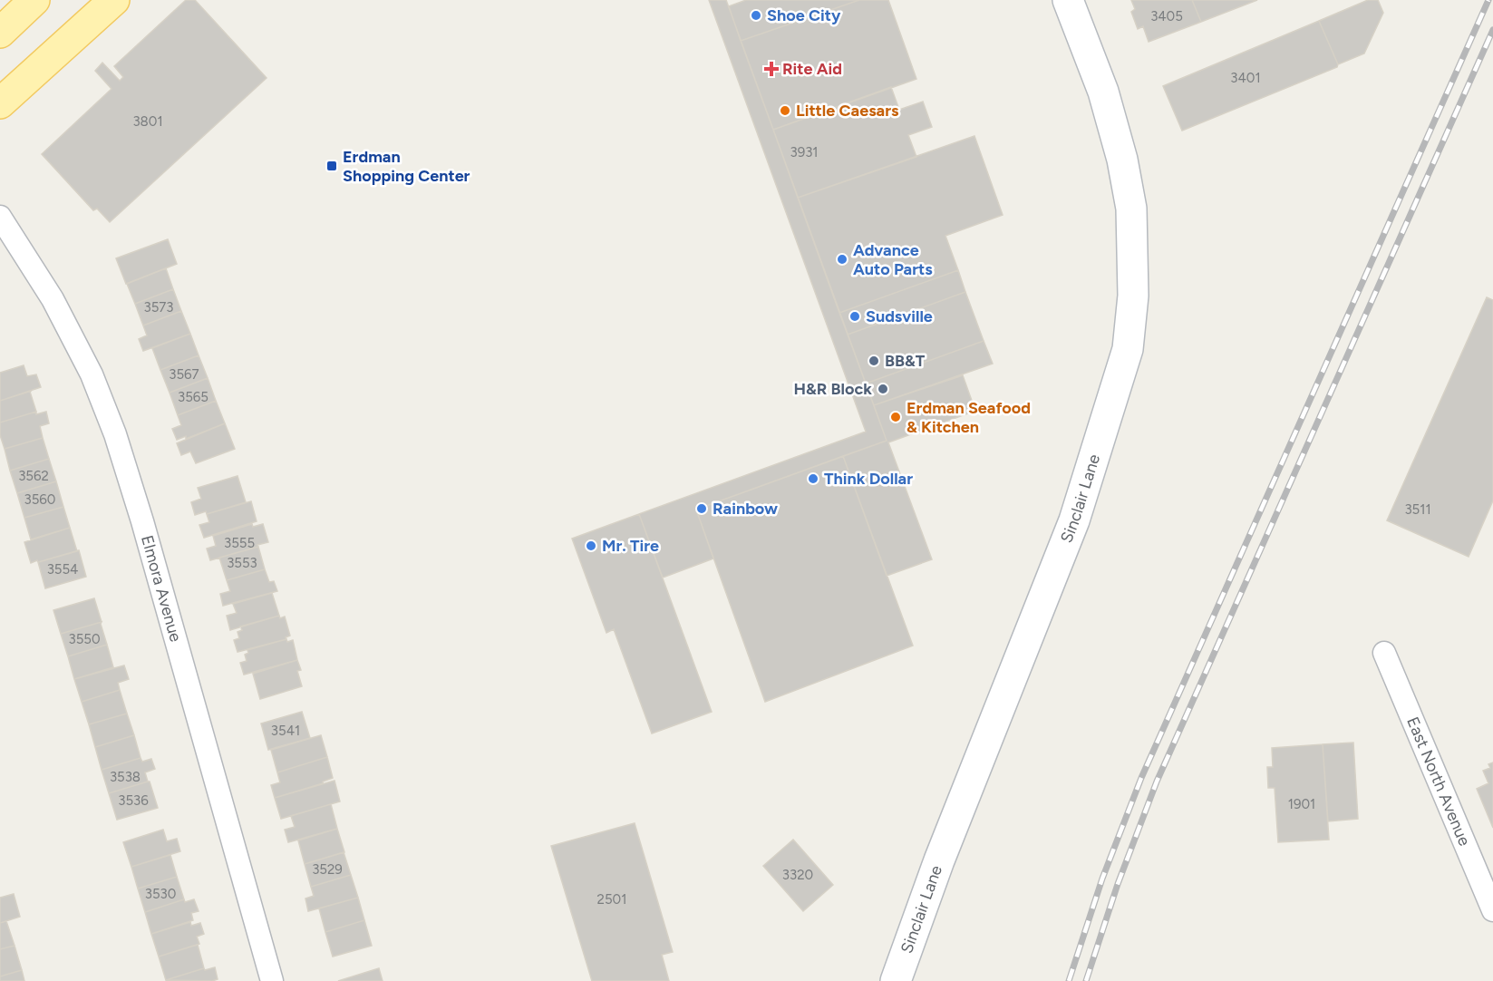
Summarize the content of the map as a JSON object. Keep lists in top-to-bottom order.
{
  "streets": {
    "main road": ["Sinclair Lane"],
    "street": ["Elmora Avenue", "East North Avenue"]
  },
  "places": {
    "other": [
      "Shoe City",
      "Little Caesars",
      "Advance Auto Parts",
      "Sudsville",
      "BB&T",
      "H&R Block",
      "Erdman Seafood & Kitchen",
      "Think Dollar",
      "Rainbow",
      "Mr. Tire"
    ],
    "health": ["Rite Aid"],
    "transit": ["Erdman Shopping Center"]
  },
  "house_numbers": [
    "3405",
    "3401",
    "3801",
    "3931",
    "3573",
    "3567",
    "3565",
    "3562",
    "3560",
    "3511",
    "3555",
    "3553",
    "3554",
    "3550",
    "3541",
    "3538",
    "3536",
    "1901",
    "3529",
    "3320",
    "3530",
    "2501"
  ]
}
